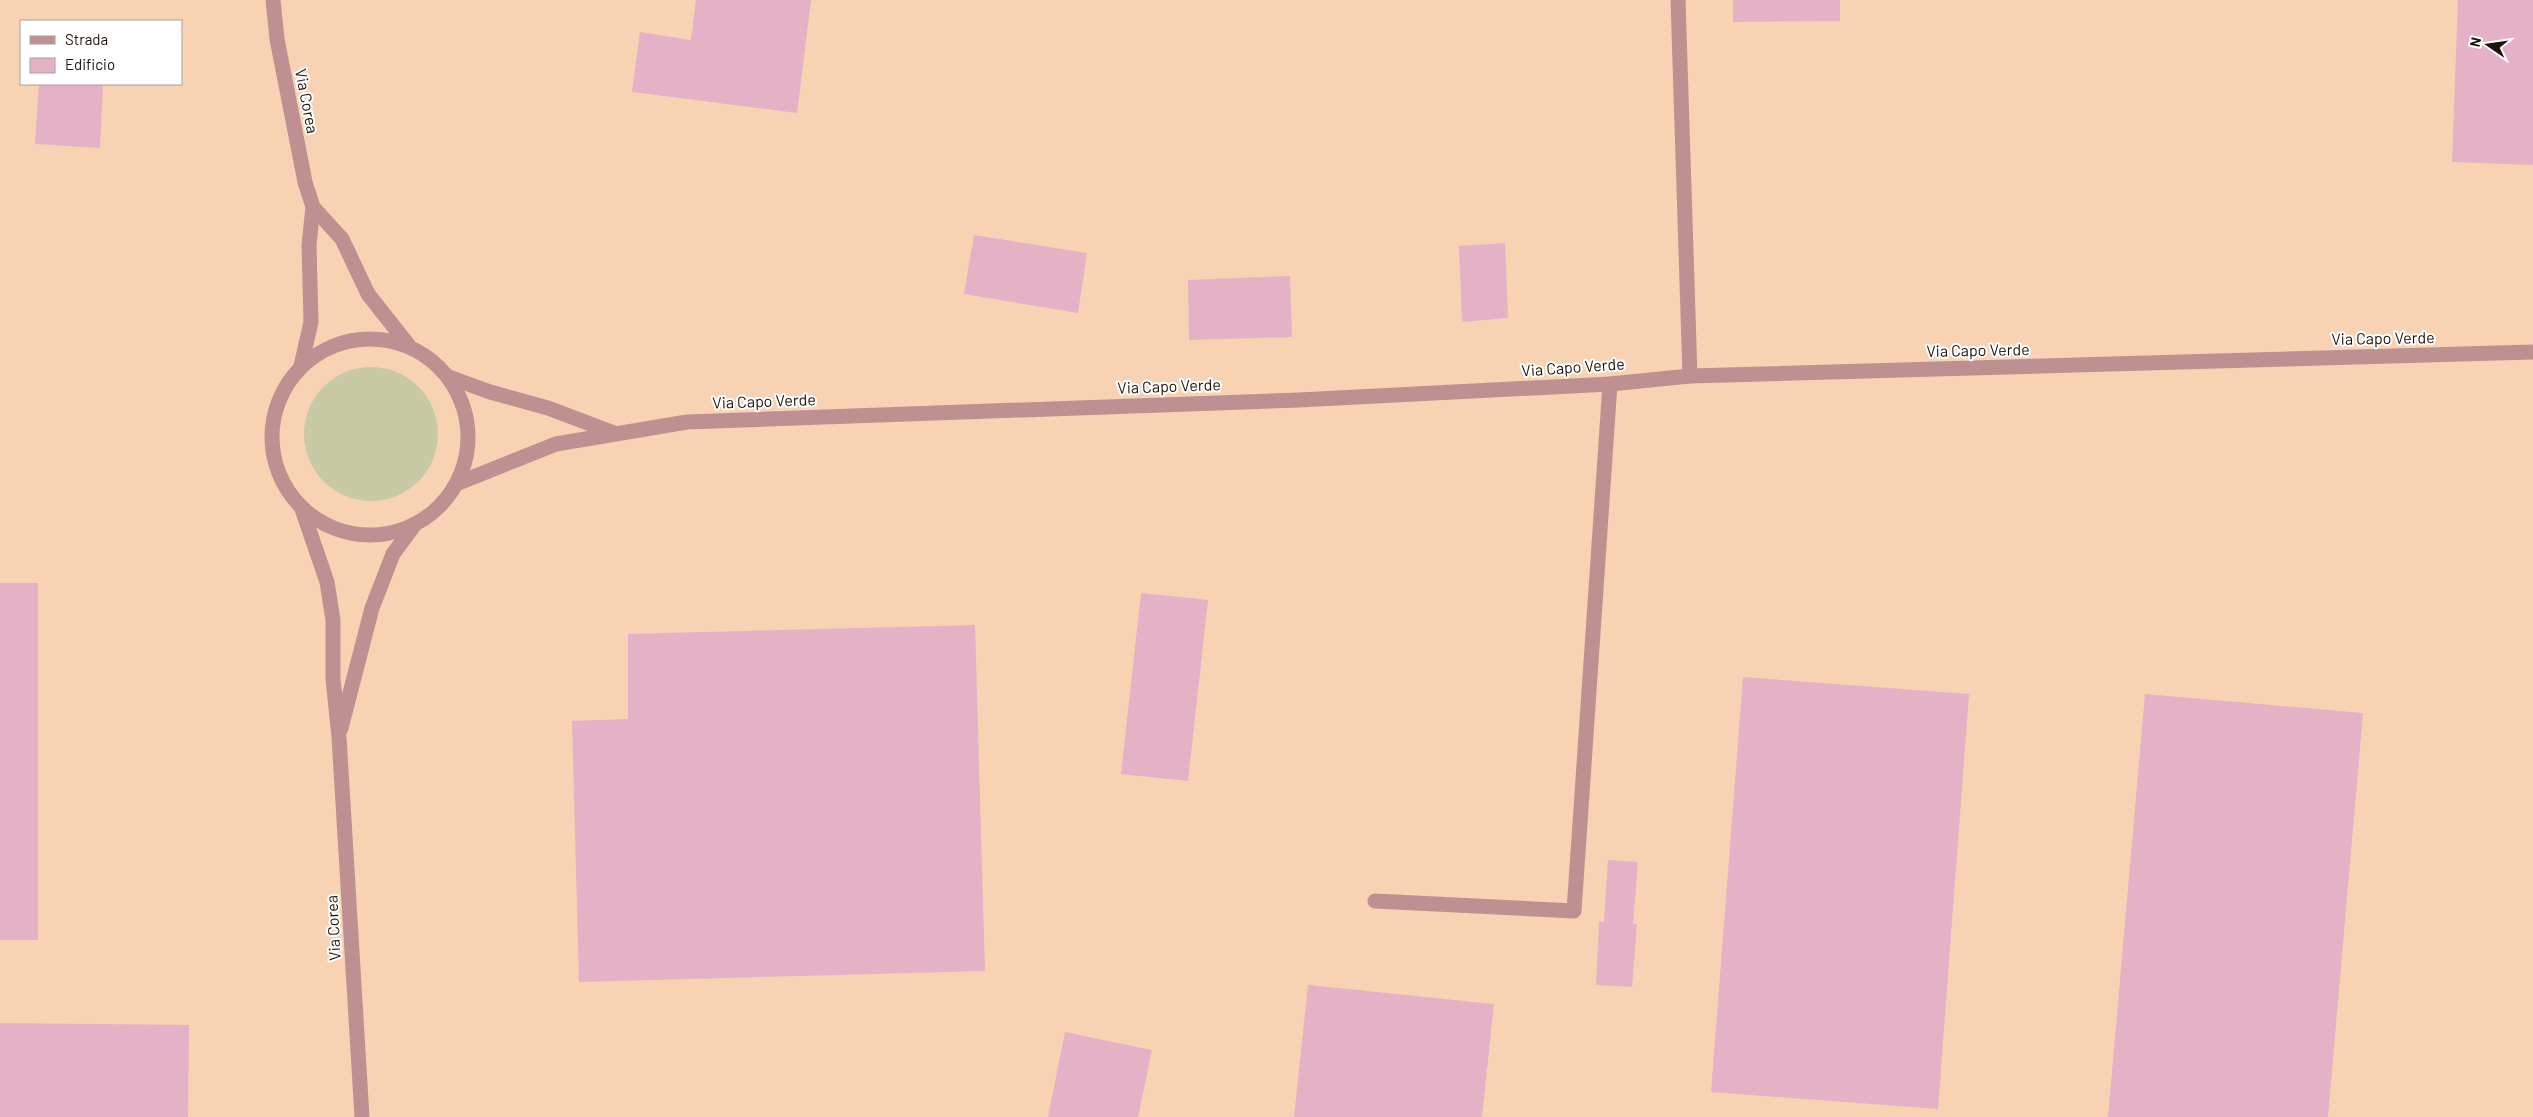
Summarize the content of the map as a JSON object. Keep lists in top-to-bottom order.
{
  "streets": {
    "street": ["Via Corea", "Via Capo Verde"]
  },
  "legend": ["Strada", "Edificio"],
  "north": "left"
}
